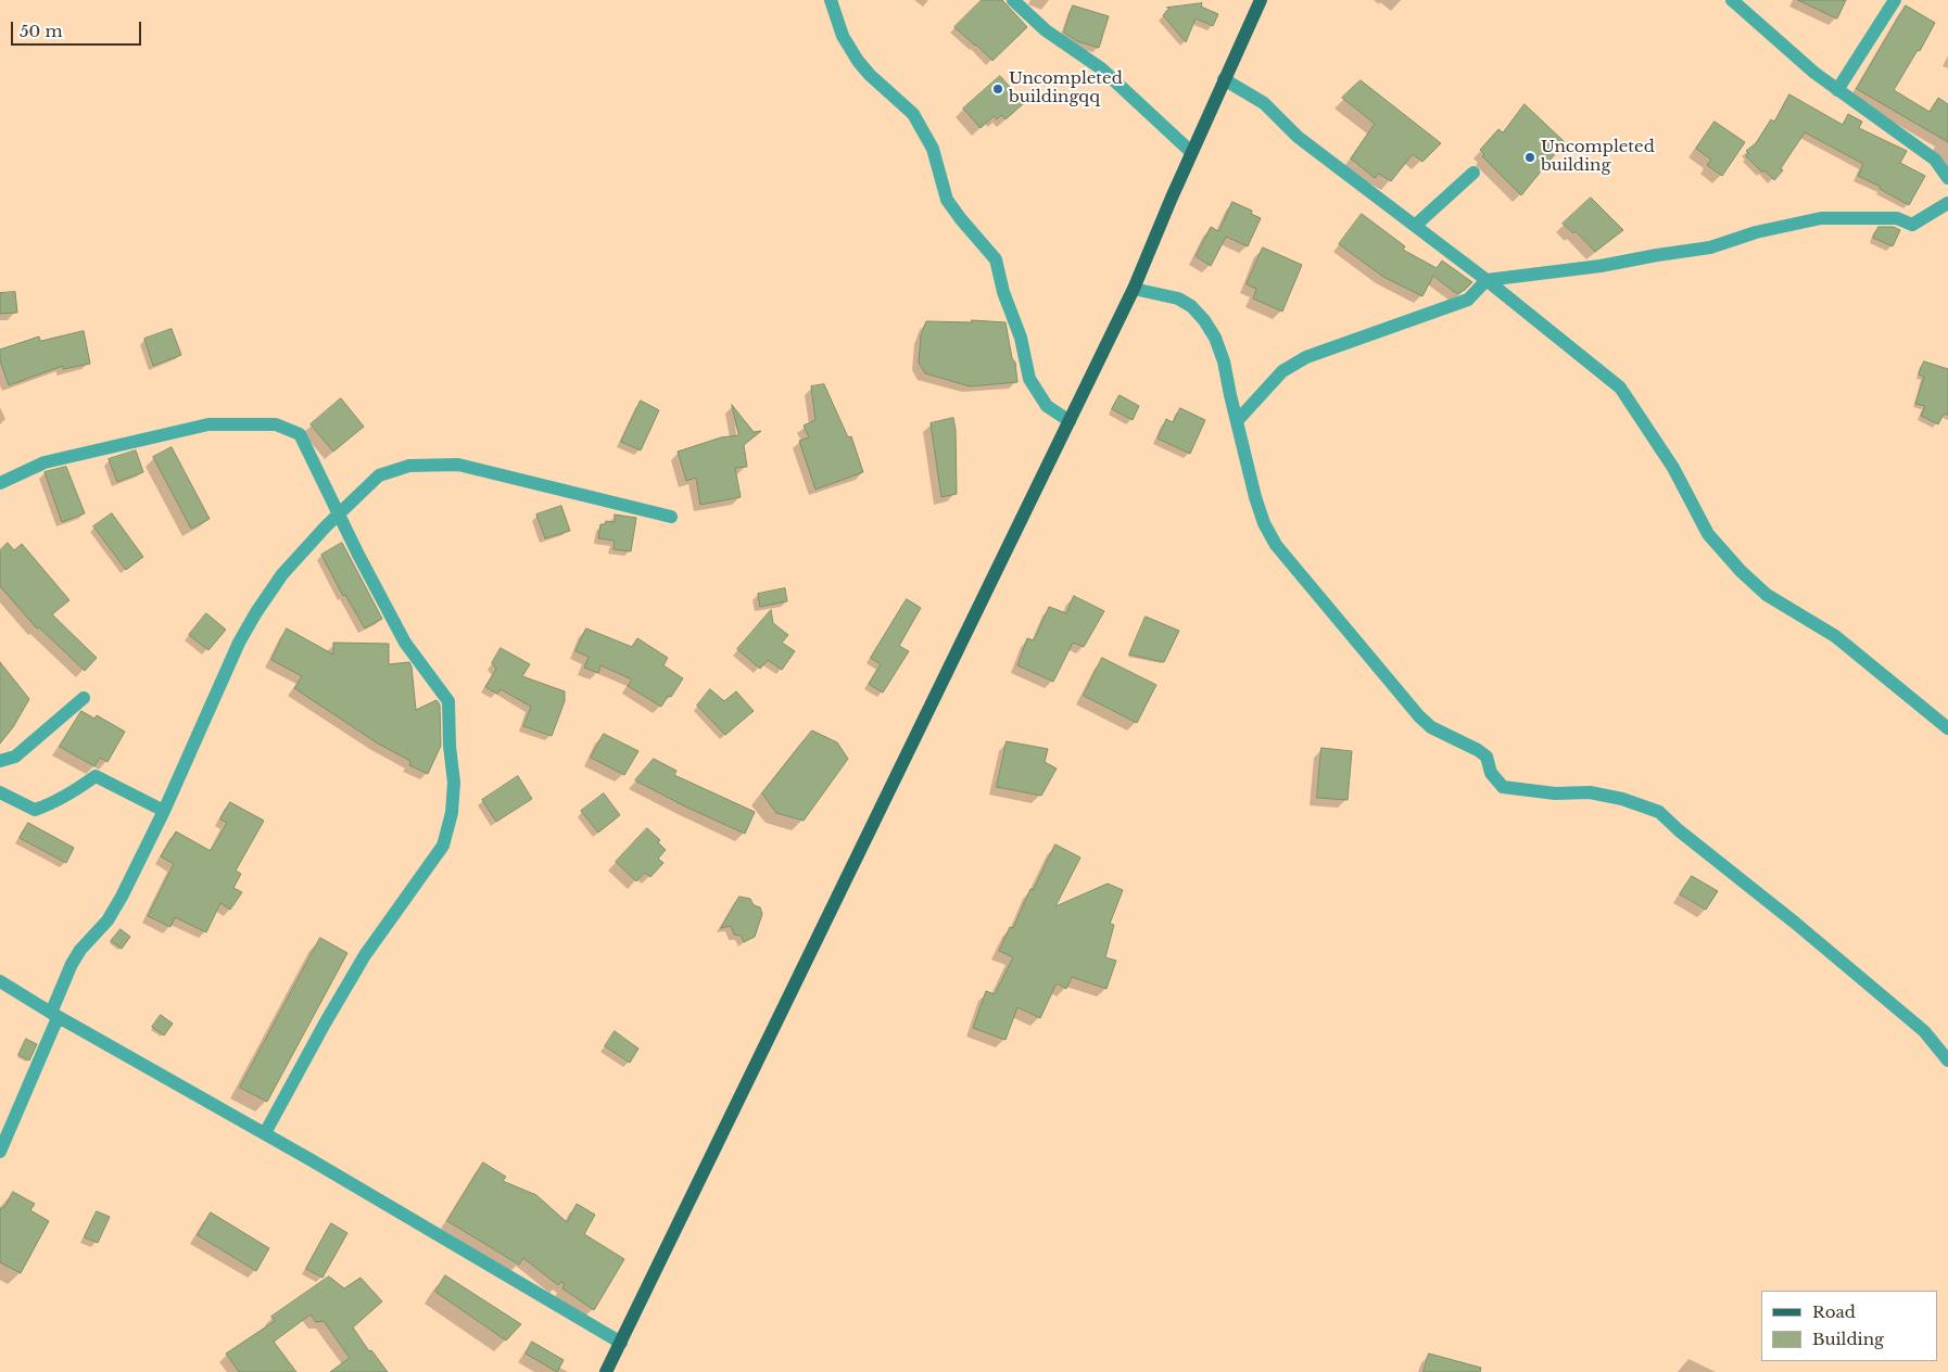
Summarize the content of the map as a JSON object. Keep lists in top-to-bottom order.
{
  "places": ["Uncompleted buildingqq", "Uncompleted building"],
  "legend": ["Road", "Building"],
  "scale_bar": "50 m"
}
